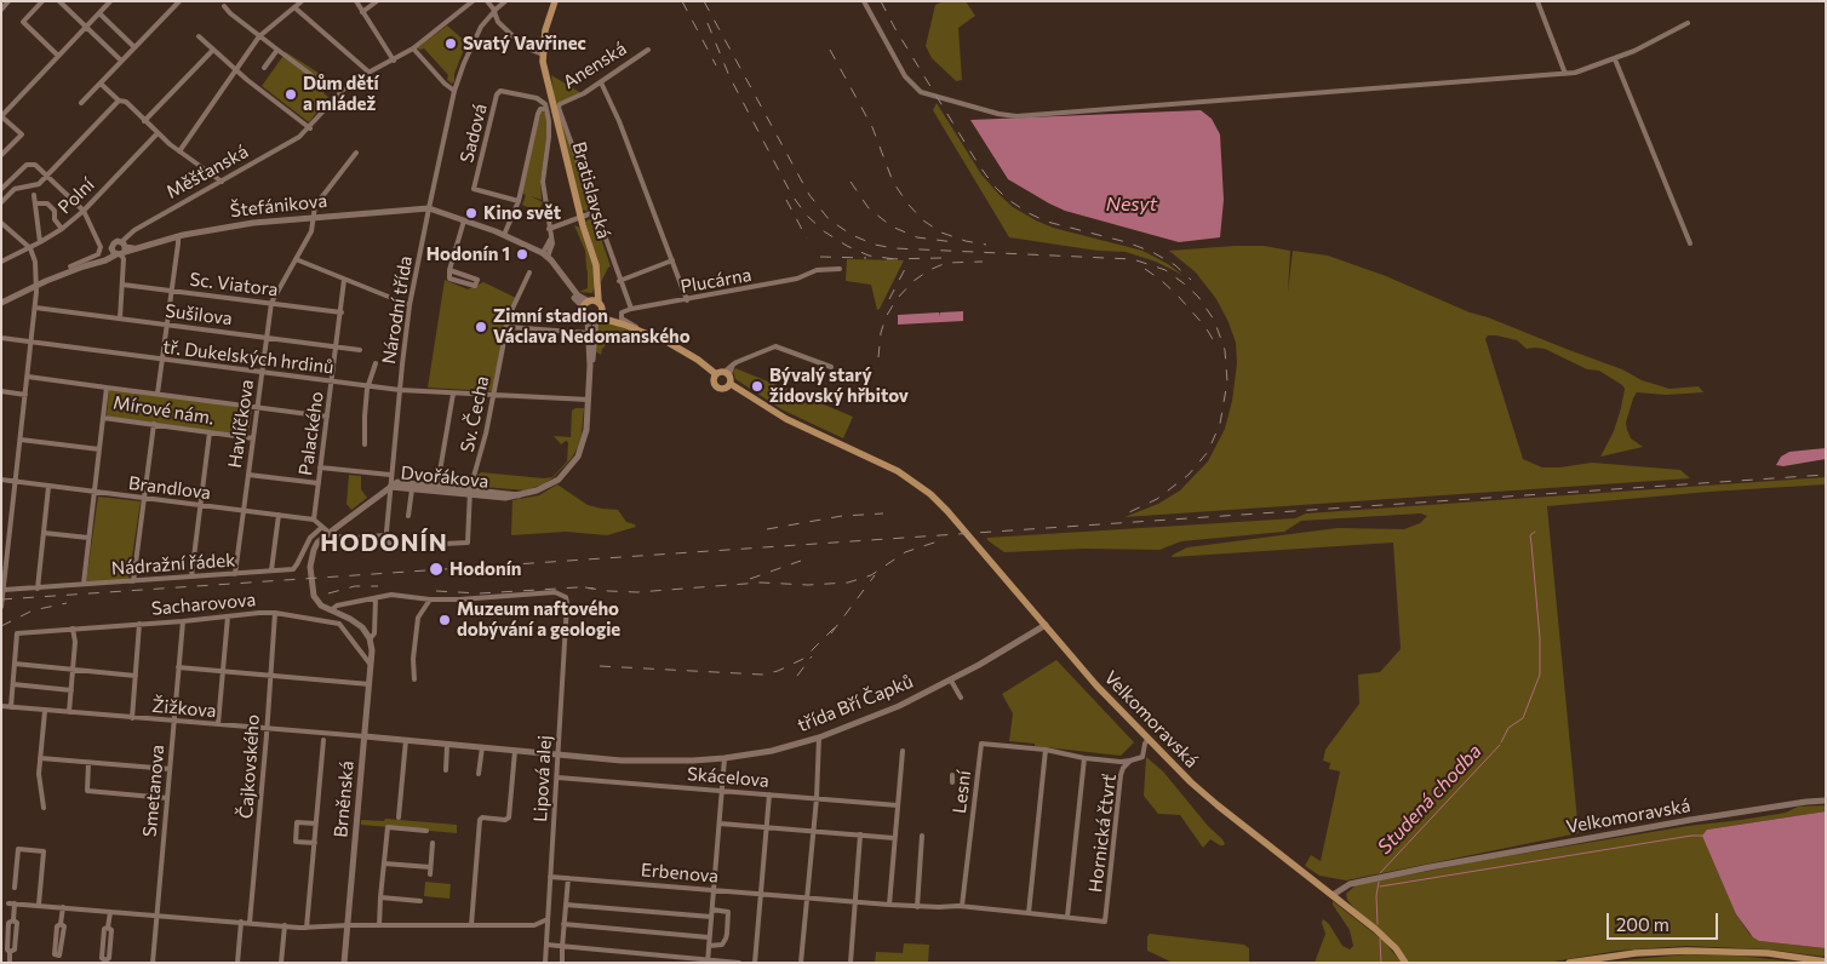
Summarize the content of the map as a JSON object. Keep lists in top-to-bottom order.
{
  "streets": {
    "main road": [
      "Anenská",
      "Měšťanská",
      "Bratislavská",
      "Štefánikova",
      "Dvořákova",
      "třída Bří Čapků",
      "Velkomoravská",
      "Brněnská"
    ],
    "street": [
      "Sadová",
      "Polní",
      "Plucárna",
      "Sc. Viatora",
      "Národní třída",
      "Sušilova",
      "tř. Dukelských hrdinů",
      "Mírové nám.",
      "Sv. Čecha",
      "Havlíčkova",
      "Palackého",
      "Brandlova",
      "Nádražní řádek",
      "Sacharovova",
      "Žižkova",
      "Čajkovského",
      "Skácelova",
      "Lipová alej",
      "Smetanova",
      "Lesní",
      "Hornická čtvrť",
      "Erbenova"
    ]
  },
  "crossings": [
    ["Anenská", "Bratislavská"],
    ["Anenská", "Národní třída"],
    ["Měšťanská", "Štefánikova"],
    ["Bratislavská", "Dvořákova"],
    ["Štefánikova", "Národní třída"],
    ["Štefánikova", "Havlíčkova"],
    ["Sc. Viatora", "Havlíčkova"],
    ["Sc. Viatora", "Palackého"],
    ["Národní třída", "tř. Dukelských hrdinů"],
    ["Národní třída", "Sv. Čecha"],
    ["Národní třída", "Dvořákova"],
    ["Sušilova", "Havlíčkova"],
    ["Sušilova", "Palackého"],
    ["tř. Dukelských hrdinů", "Sv. Čecha"],
    ["tř. Dukelských hrdinů", "Havlíčkova"],
    ["tř. Dukelských hrdinů", "Palackého"],
    ["tř. Dukelských hrdinů", "Dvořákova"],
    ["Mírové nám.", "Havlíčkova"],
    ["Mírové nám.", "Palackého"],
    ["Sv. Čecha", "Dvořákova"],
    ["Havlíčkova", "Brandlova"],
    ["Havlíčkova", "Nádražní řádek"],
    ["Palackého", "Brandlova"],
    ["Sacharovova", "Čajkovského"],
    ["Sacharovova", "Smetanova"],
    ["Sacharovova", "Brněnská"],
    ["třída Bří Čapků", "Žižkova"],
    ["třída Bří Čapků", "Velkomoravská"],
    ["třída Bří Čapků", "Lipová alej"],
    ["třída Bří Čapků", "Brněnská"],
    ["Žižkova", "Čajkovského"],
    ["Žižkova", "Smetanova"],
    ["Žižkova", "Brněnská"],
    ["Skácelova", "Lipová alej"],
    ["Lipová alej", "Erbenova"],
    ["Lesní", "Hornická čtvrť"]
  ],
  "districts": ["HODONÍN"],
  "water": ["Nesyt", "Studená chodba"],
  "places": [
    "Svatý Vavřinec",
    "Dům dětí a mládež",
    "Kino svět",
    "Hodonín 1",
    "Zimní stadion Václava Nedomanského",
    "Bývalý starý židovský hřbitov",
    "Hodonín",
    "Muzeum naftového dobývání a geologie"
  ],
  "scale_bar": "200 m"
}
